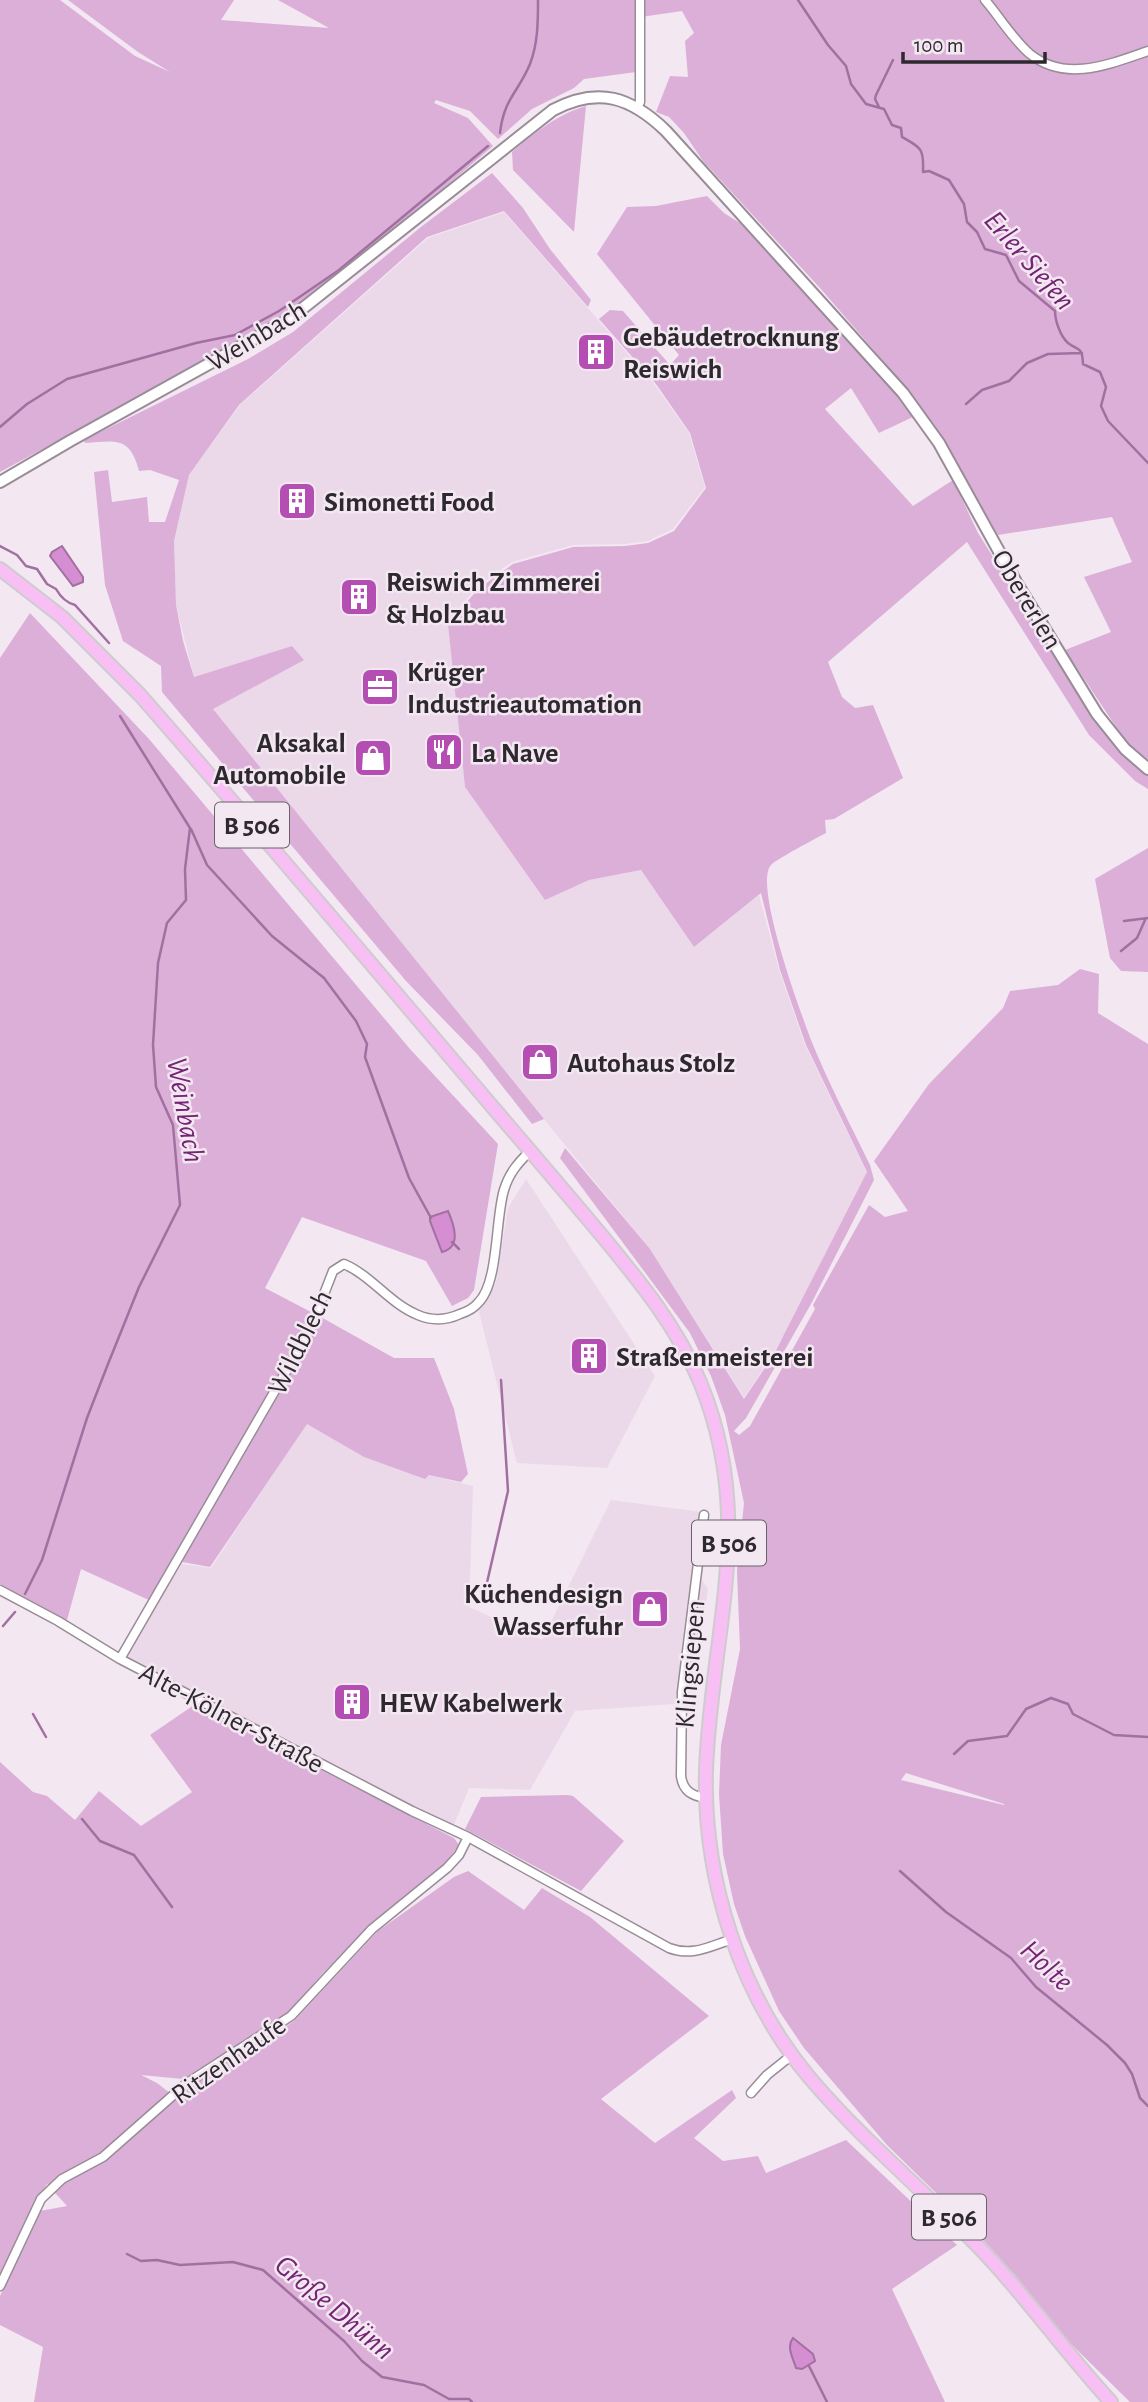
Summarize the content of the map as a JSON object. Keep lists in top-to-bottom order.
{
  "streets": {
    "main road": ["Weinbach", "Obererlen", "B 506"],
    "street": [
      "Wildblech",
      "Klingsiepen",
      "Alte-Kölner-Straße",
      "Ritzenhaufe"
    ]
  },
  "crossings": [
    ["Weinbach", "Obererlen"],
    ["B 506", "Wildblech"],
    ["B 506", "Klingsiepen"],
    ["Wildblech", "Alte-Kölner-Straße"],
    ["Alte-Kölner-Straße", "Ritzenhaufe"]
  ],
  "water": [
    "Erler Siefen",
    "Weinbach",
    "Holte",
    "Große Dhünn"
  ],
  "places": {
    "building": [
      "Gebäudetrocknung Reiswich",
      "Simonetti Food",
      "Reiswich Zimmerei & Holzbau",
      "Straßenmeisterei",
      "HEW Kabelwerk"
    ],
    "office": ["Krüger Industrieautomation"],
    "restaurant": ["La Nave"],
    "shop": ["Aksakal Automobile", "Autohaus Stolz", "Küchendesign Wasserfuhr"]
  },
  "scale_bar": "100 m"
}
